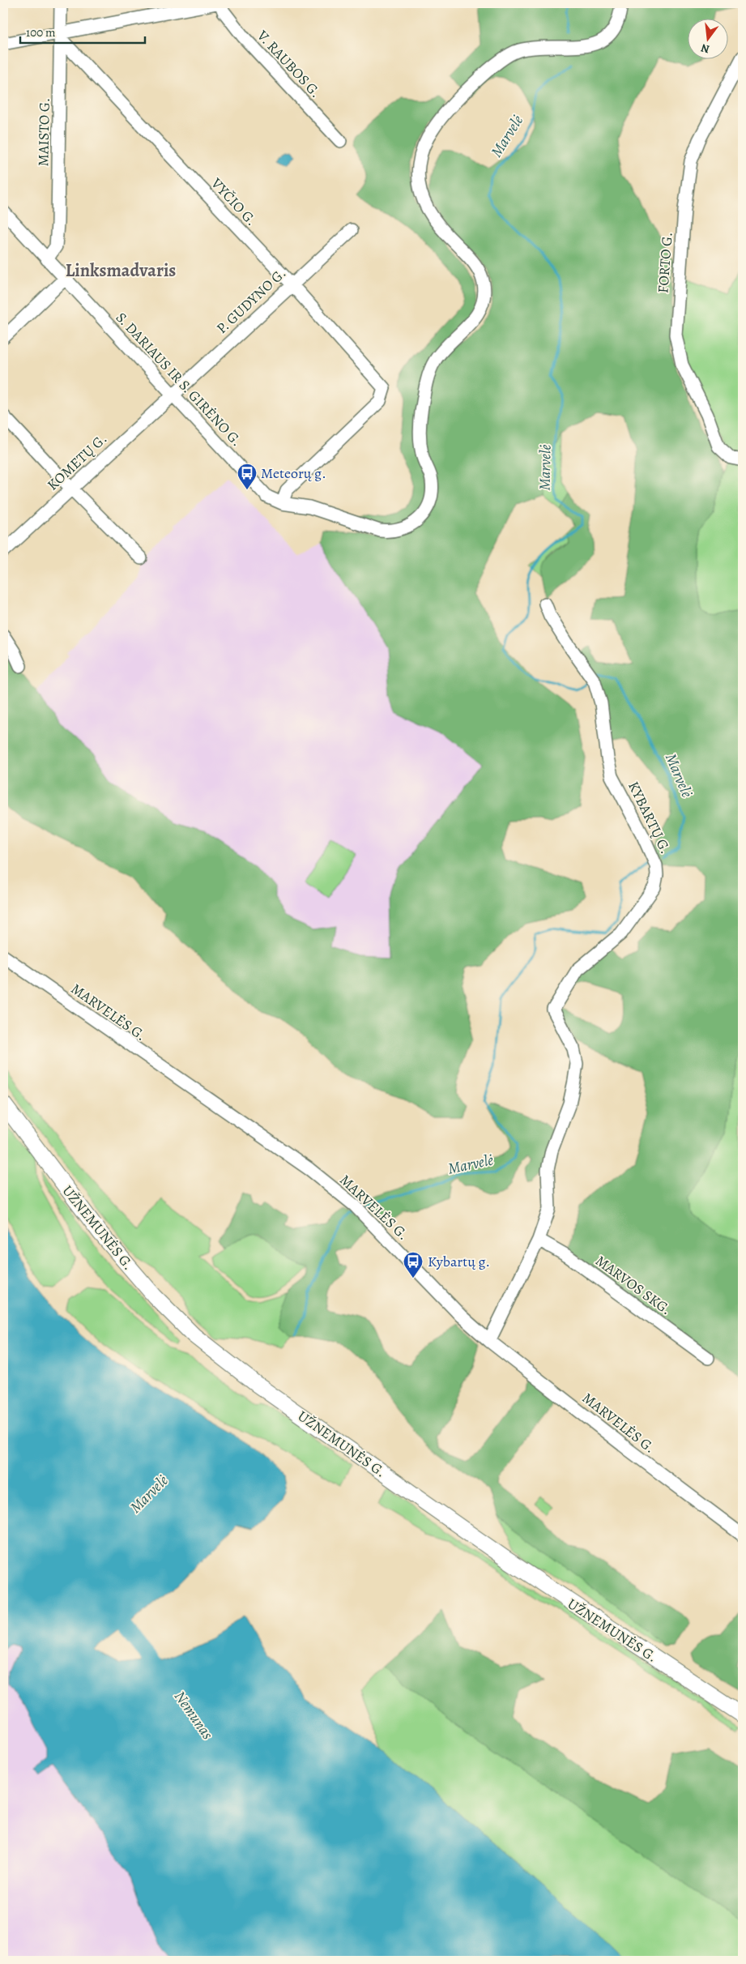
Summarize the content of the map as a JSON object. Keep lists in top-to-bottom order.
{
  "streets": {
    "main road": ["UŽNEMUNĖS G."],
    "street": [
      "V. RAUBOS G.",
      "MAISTO G.",
      "VYČIO G.",
      "FORTO G.",
      "P. GUDYNO G.",
      "S. DARIAUS IR S. GIRĖNO G.",
      "KOMETŲ G.",
      "KYBARTŲ G.",
      "MARVELĖS G.",
      "MARVOS SKG."
    ]
  },
  "crossings": [
    ["MAISTO G.", "VYČIO G."],
    ["MAISTO G.", "S. DARIAUS IR S. GIRĖNO G."],
    ["VYČIO G.", "P. GUDYNO G."],
    ["VYČIO G.", "S. DARIAUS IR S. GIRĖNO G."],
    ["P. GUDYNO G.", "S. DARIAUS IR S. GIRĖNO G."],
    ["P. GUDYNO G.", "KOMETŲ G."],
    ["S. DARIAUS IR S. GIRĖNO G.", "KOMETŲ G."],
    ["KYBARTŲ G.", "MARVELĖS G."],
    ["KYBARTŲ G.", "MARVOS SKG."]
  ],
  "districts": ["Linksmadvaris"],
  "water": ["Marvelė", "Nemunas"],
  "places": {
    "bus stop": ["Meteorų g.", "Kybartų g."]
  },
  "scale_bar": "100 m",
  "north": "bottom"
}
